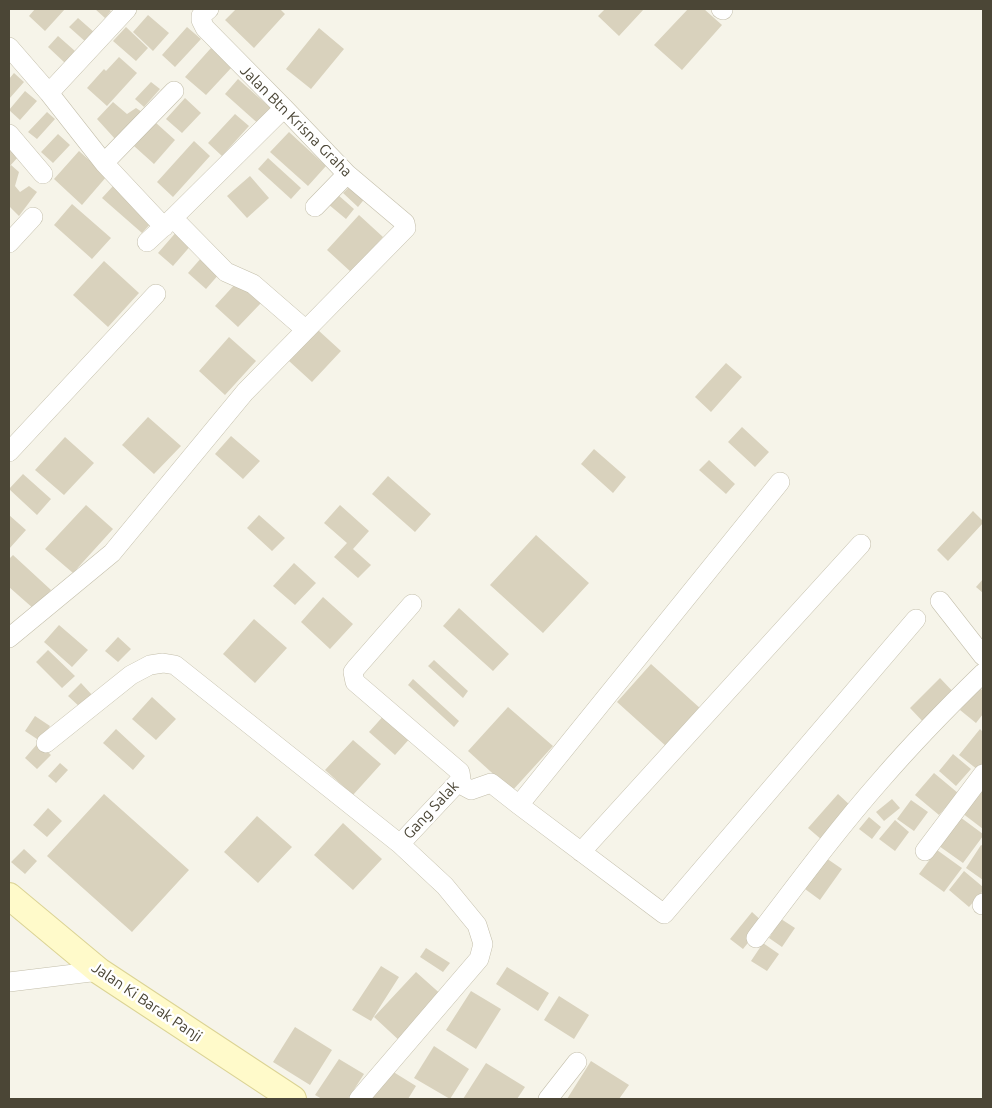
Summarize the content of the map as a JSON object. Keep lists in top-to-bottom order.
{
  "streets": {
    "street": ["Jalan Btn Krisna Graha", "Gang Salak", "Jalan Ki Barak Panji"]
  }
}
